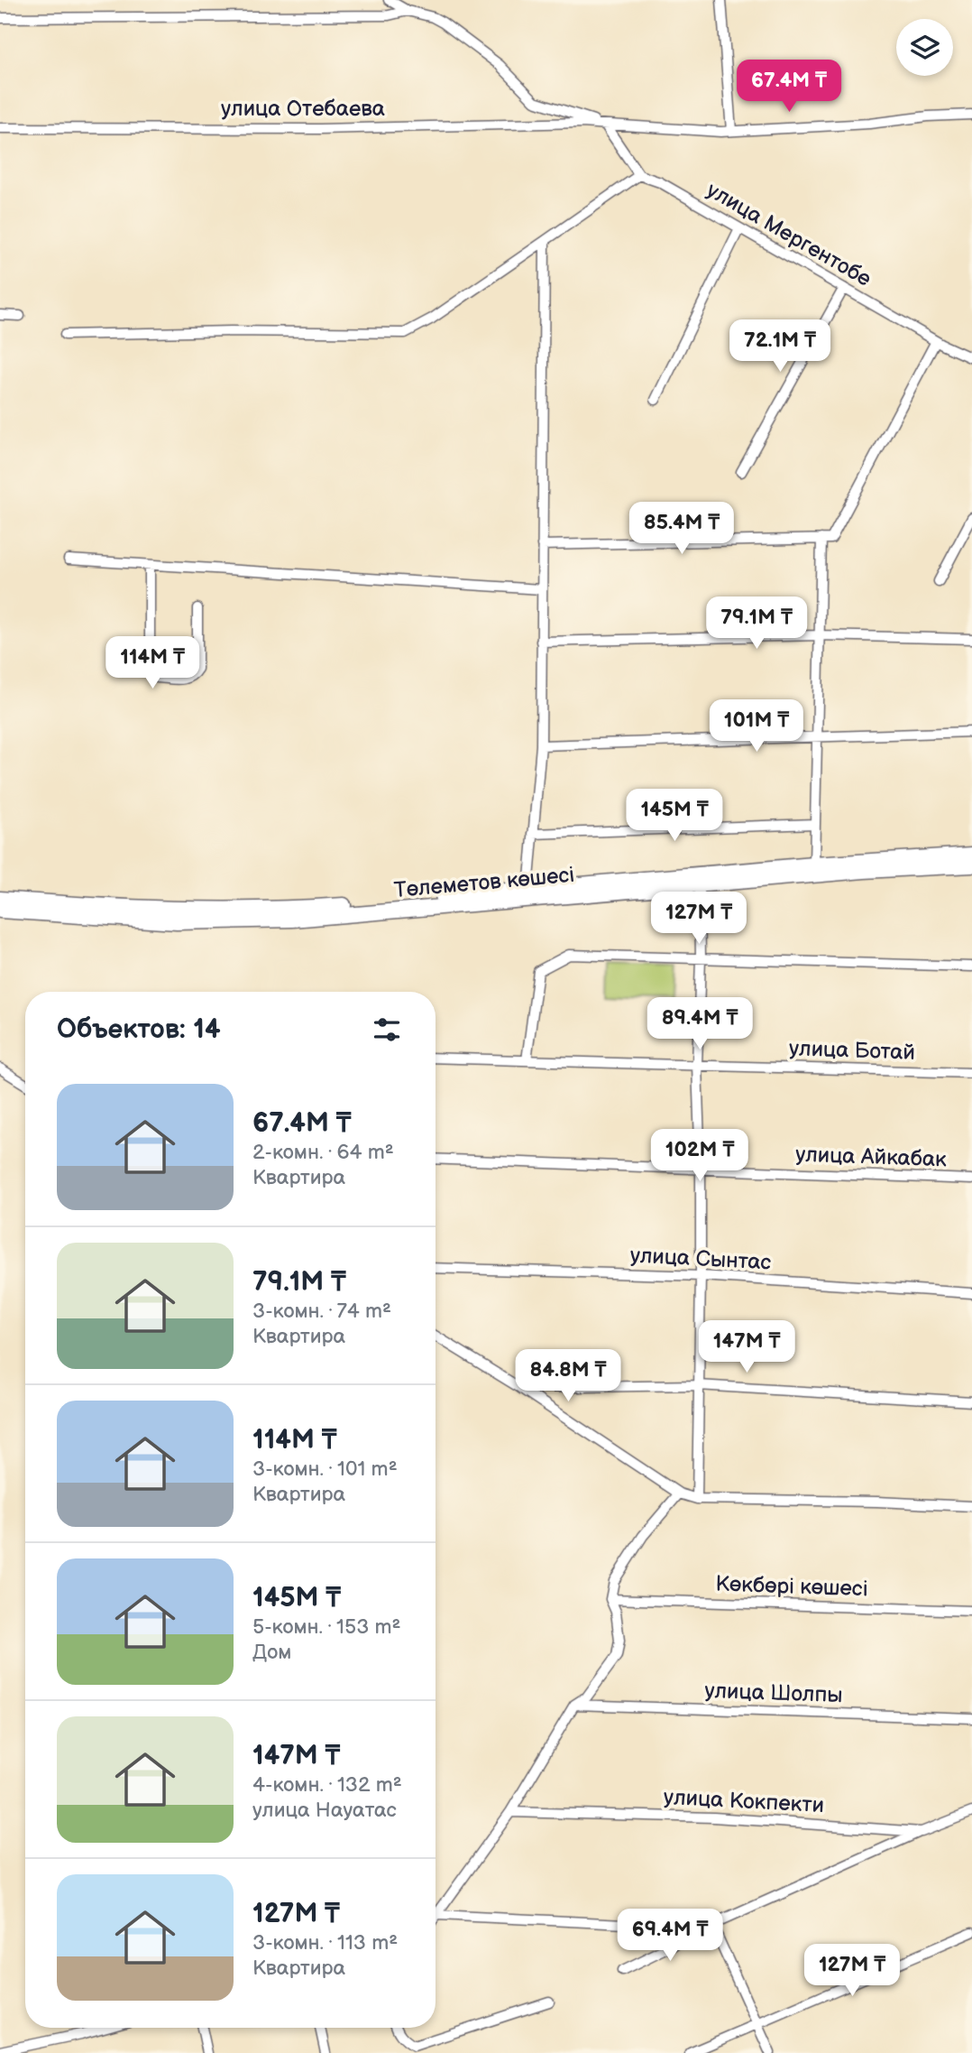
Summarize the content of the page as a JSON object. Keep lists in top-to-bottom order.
{
  "streets": {
    "main road": ["Төлеметов көшесі"],
    "street": [
      "улица Отебаева",
      "улица Мергентобе",
      "улица Ботай",
      "улица Айкабак",
      "улица Сынтас",
      "Көкбөрі көшесі",
      "улица Шолпы",
      "улица Кокпекти"
    ]
  },
  "page": {
    "price": [
      "67.4M ₸",
      "72.1M ₸",
      "85.4M ₸",
      "79.1M ₸",
      "114M ₸",
      "101M ₸",
      "145M ₸",
      "127M ₸",
      "89.4M ₸",
      "102M ₸",
      "147M ₸",
      "84.8M ₸",
      "69.4M ₸",
      "127M ₸"
    ],
    "heading": "Объектов: 14",
    "list": [
      {
        "name": "67.4M ₸",
        "note": "2-комн. · 64 m² · Квартира"
      },
      {
        "name": "79.1M ₸",
        "note": "3-комн. · 74 m² · Квартира"
      },
      {
        "name": "114M ₸",
        "note": "3-комн. · 101 m² · Квартира"
      },
      {
        "name": "145M ₸",
        "note": "5-комн. · 153 m² · Дом"
      },
      {
        "name": "147M ₸",
        "note": "4-комн. · 132 m² · улица Науатас"
      },
      {
        "name": "127M ₸",
        "note": "3-комн. · 113 m² · Квартира"
      }
    ]
  }
}
